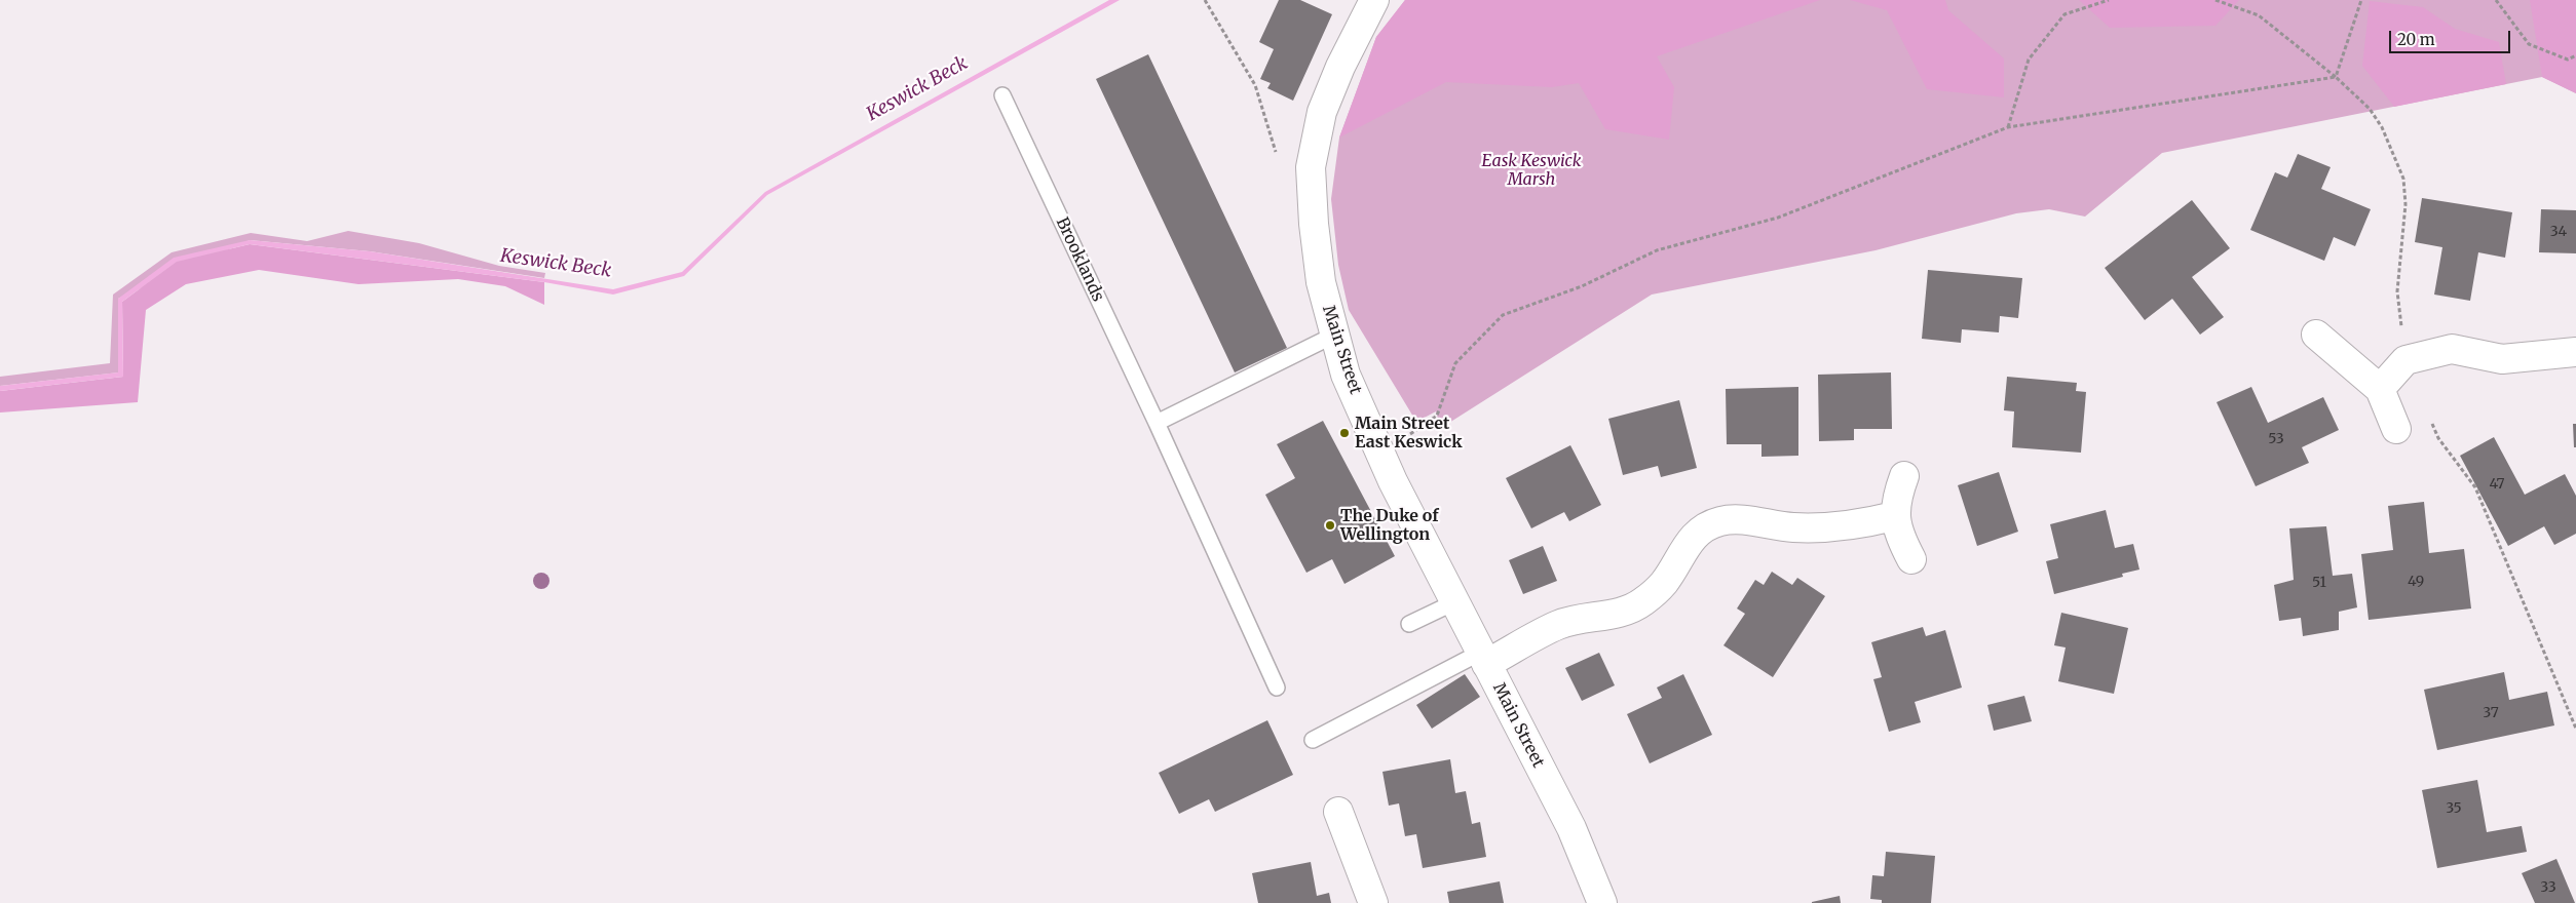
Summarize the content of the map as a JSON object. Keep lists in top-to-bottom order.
{
  "streets": {
    "street": ["Main Street"],
    "lane": ["Brooklands"]
  },
  "water": ["Keswick Beck"],
  "parks": ["Eask Keswick Marsh"],
  "places": ["Main Street East Keswick", "The Duke of Wellington"],
  "house_numbers": [
    "34",
    "53",
    "47",
    "49",
    "51",
    "37",
    "35",
    "33"
  ],
  "scale_bar": "20 m"
}
